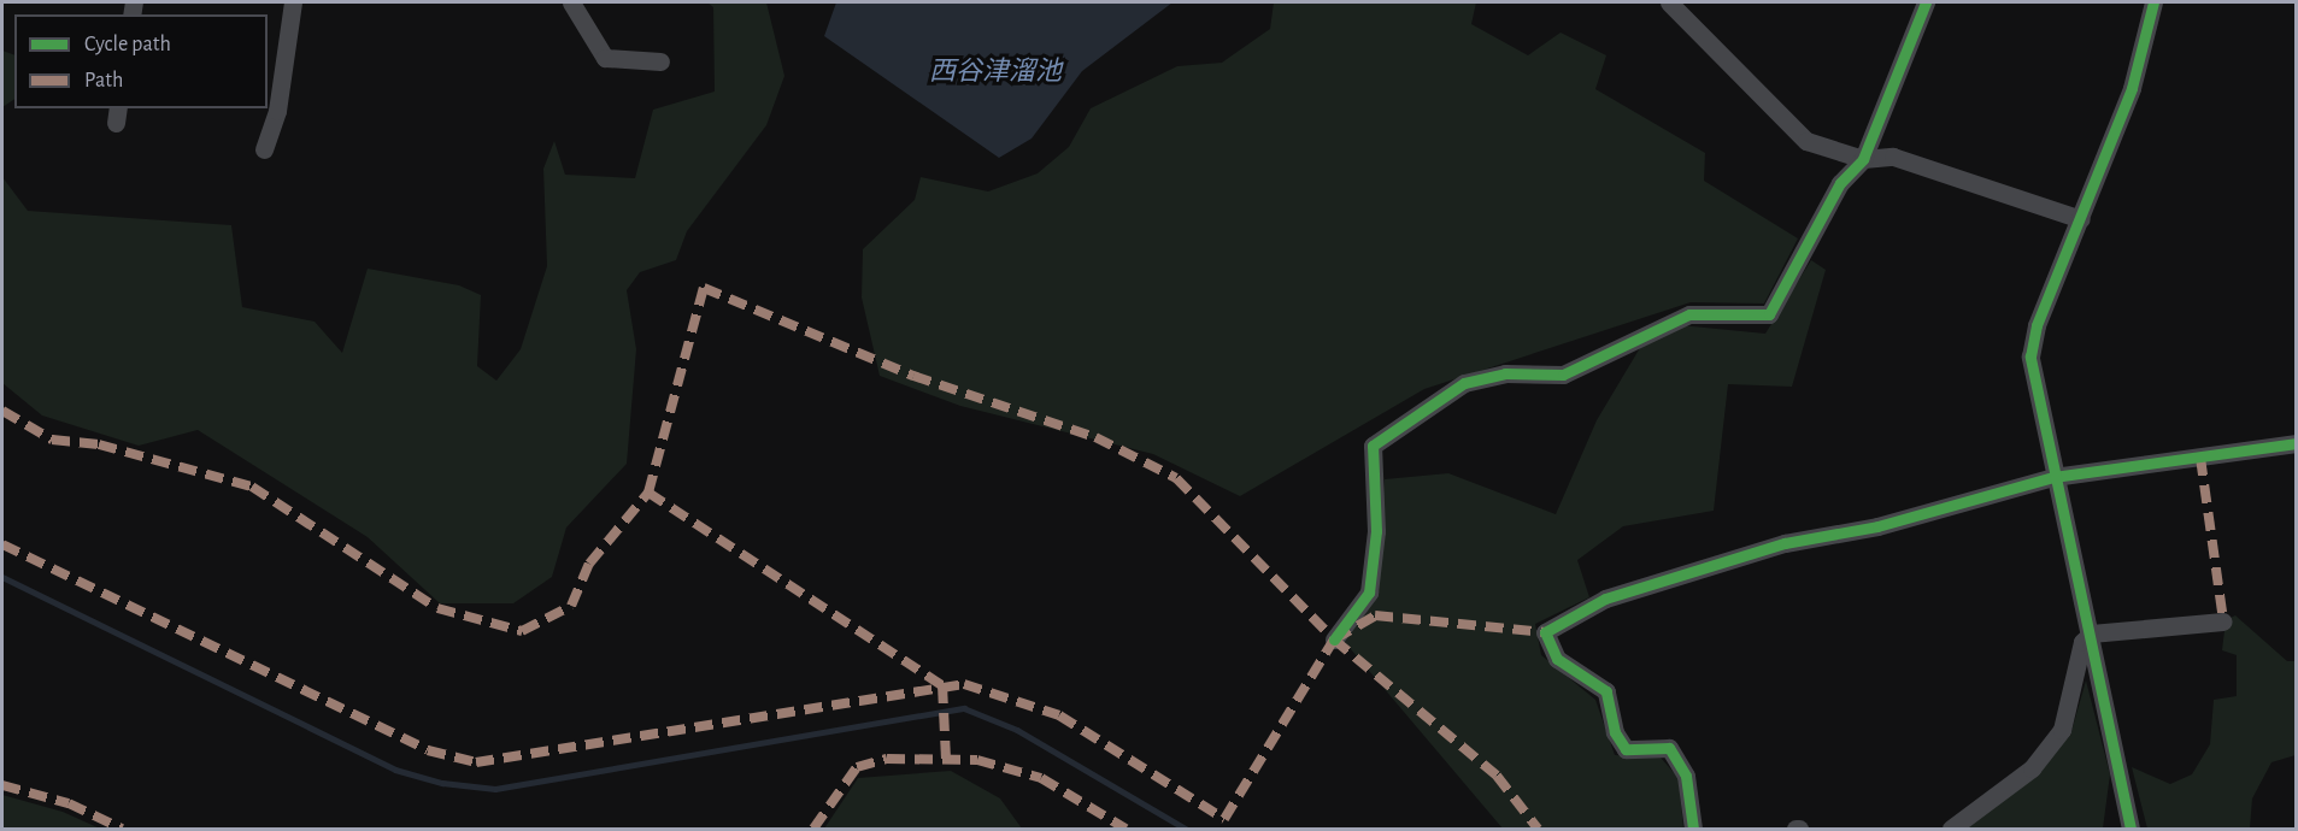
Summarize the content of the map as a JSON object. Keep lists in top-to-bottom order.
{
  "water": ["西谷津溜池"],
  "legend": ["Cycle path", "Path"]
}
